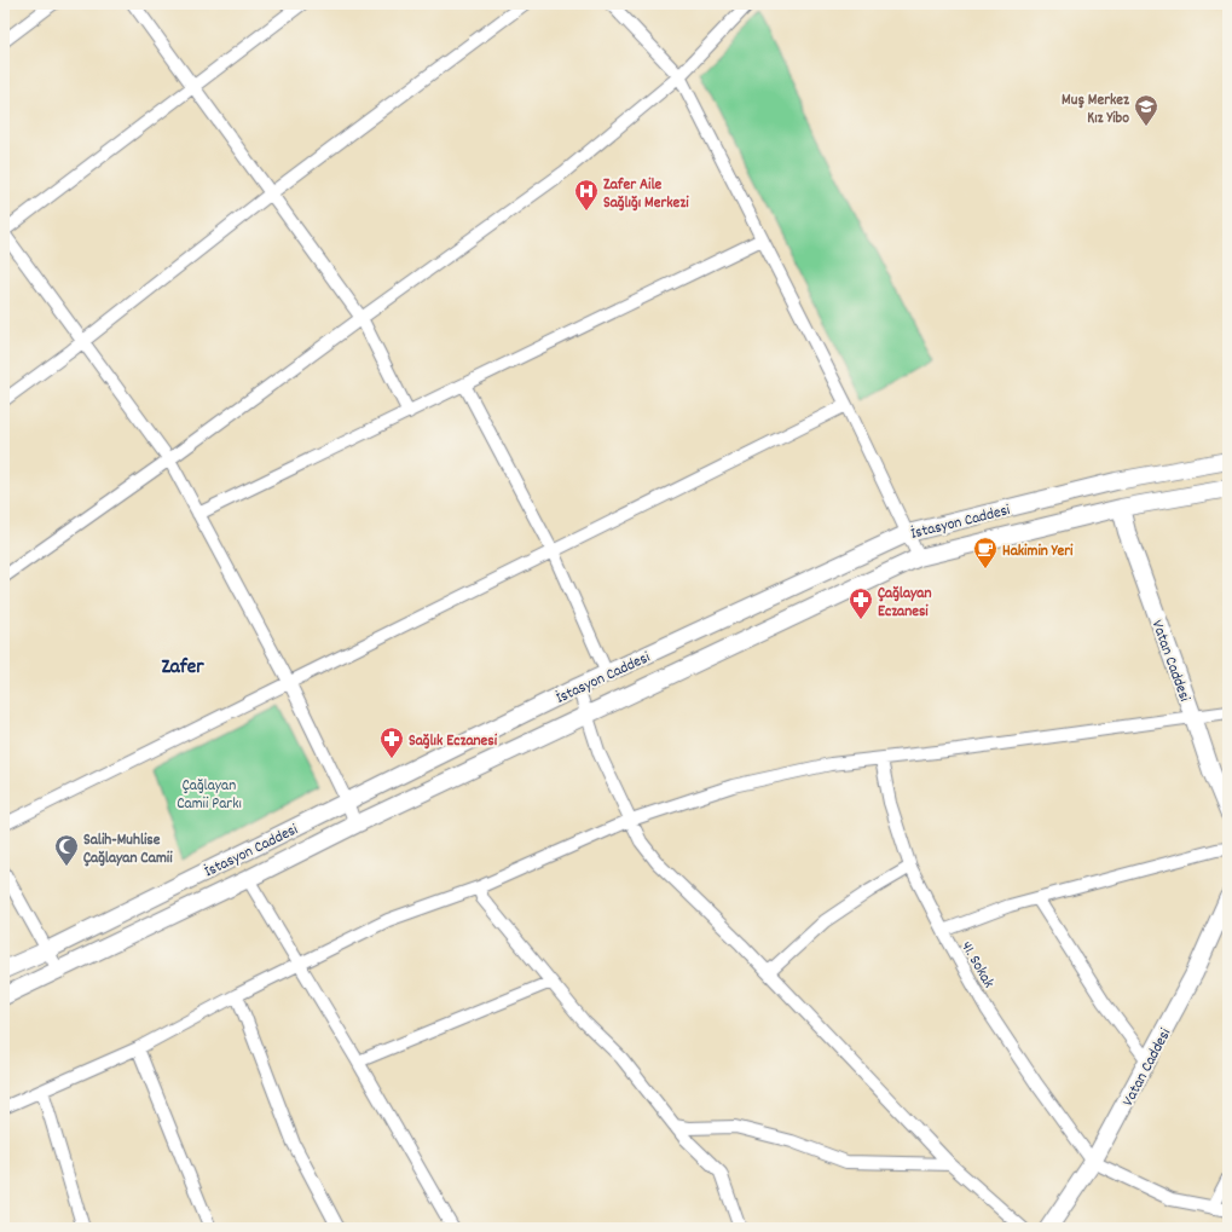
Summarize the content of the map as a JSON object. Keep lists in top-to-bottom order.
{
  "streets": {
    "main road": ["İstasyon Caddesi", "Vatan Caddesi"],
    "street": ["41. Sokak"]
  },
  "crossings": [
    ["İstasyon Caddesi", "Vatan Caddesi"],
    ["Vatan Caddesi", "41. Sokak"]
  ],
  "districts": ["Zafer"],
  "parks": ["Çağlayan Camii Parkı"],
  "places": {
    "school or university": ["Muş Merkez Kız Yibo"],
    "hospital": ["Zafer Aile Sağlığı Merkezi"],
    "cafe": ["Hakimin Yeri"],
    "pharmacy": ["Çağlayan Eczanesi", "Sağlık Eczanesi"],
    "mosque": ["Salih-Muhlise Çağlayan Camii"]
  }
}
